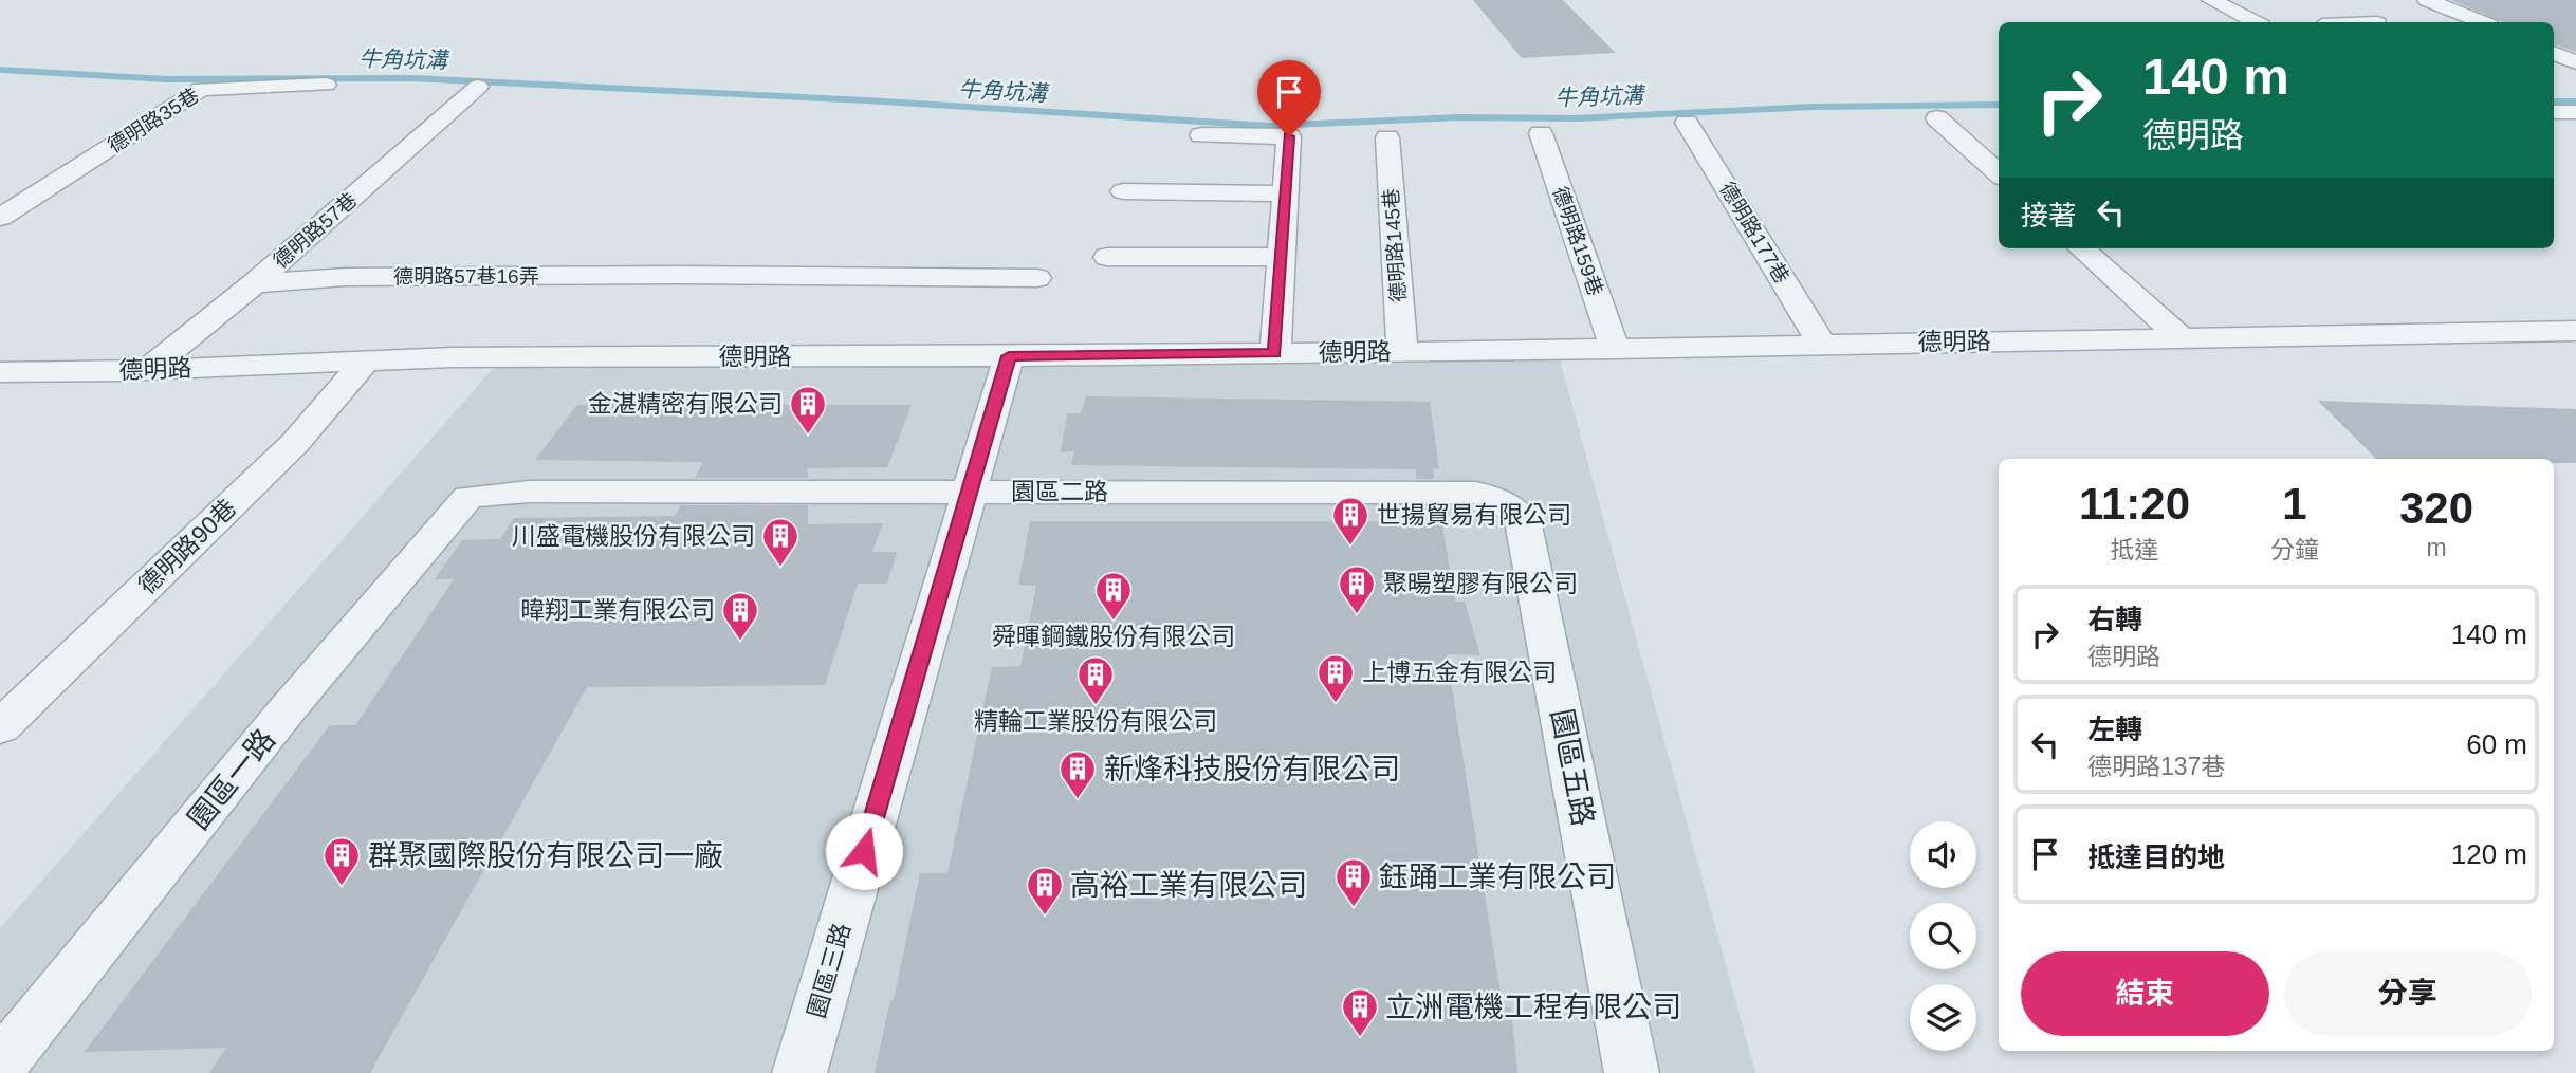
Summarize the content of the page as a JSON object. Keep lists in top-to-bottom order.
{
  "streets": {
    "street": [
      "德明路35巷",
      "德明路57巷",
      "德明路177巷",
      "德明路159巷",
      "德明路145巷",
      "德明路57巷16弄",
      "德明路",
      "園區二路",
      "德明路90巷",
      "園區五路",
      "園區一路",
      "園區三路"
    ]
  },
  "crossings": [
    ["德明路57巷", "德明路57巷16弄"],
    ["德明路57巷", "德明路"],
    ["德明路177巷", "德明路"],
    ["德明路159巷", "德明路"],
    ["德明路145巷", "德明路"],
    ["德明路", "德明路90巷"],
    ["德明路", "園區三路"],
    ["園區二路", "園區五路"],
    ["園區二路", "園區一路"],
    ["園區二路", "園區三路"]
  ],
  "water": ["牛角坑溝"],
  "places": {
    "building": [
      "金湛精密有限公司",
      "世揚貿易有限公司",
      "川盛電機股份有限公司",
      "聚暘塑膠有限公司",
      "舜暉鋼鐵股份有限公司",
      "暐翔工業有限公司",
      "上博五金有限公司",
      "精輪工業股份有限公司",
      "新烽科技股份有限公司",
      "群聚國際股份有限公司一廠",
      "鈺踊工業有限公司",
      "高裕工業有限公司",
      "立洲電機工程有限公司"
    ]
  },
  "page": {
    "turn": ["140 m", "德明路"],
    "then": "接著",
    "eta": [
      "11:20",
      "抵達",
      "1",
      "分鐘",
      "320",
      "m"
    ],
    "list": [
      {
        "name": "右轉",
        "note": "德明路",
        "value": "140 m"
      },
      {
        "name": "左轉",
        "note": "德明路137巷",
        "value": "60 m"
      },
      {
        "name": "抵達目的地",
        "value": "120 m"
      }
    ],
    "buttons": ["結束", "分享"]
  }
}
